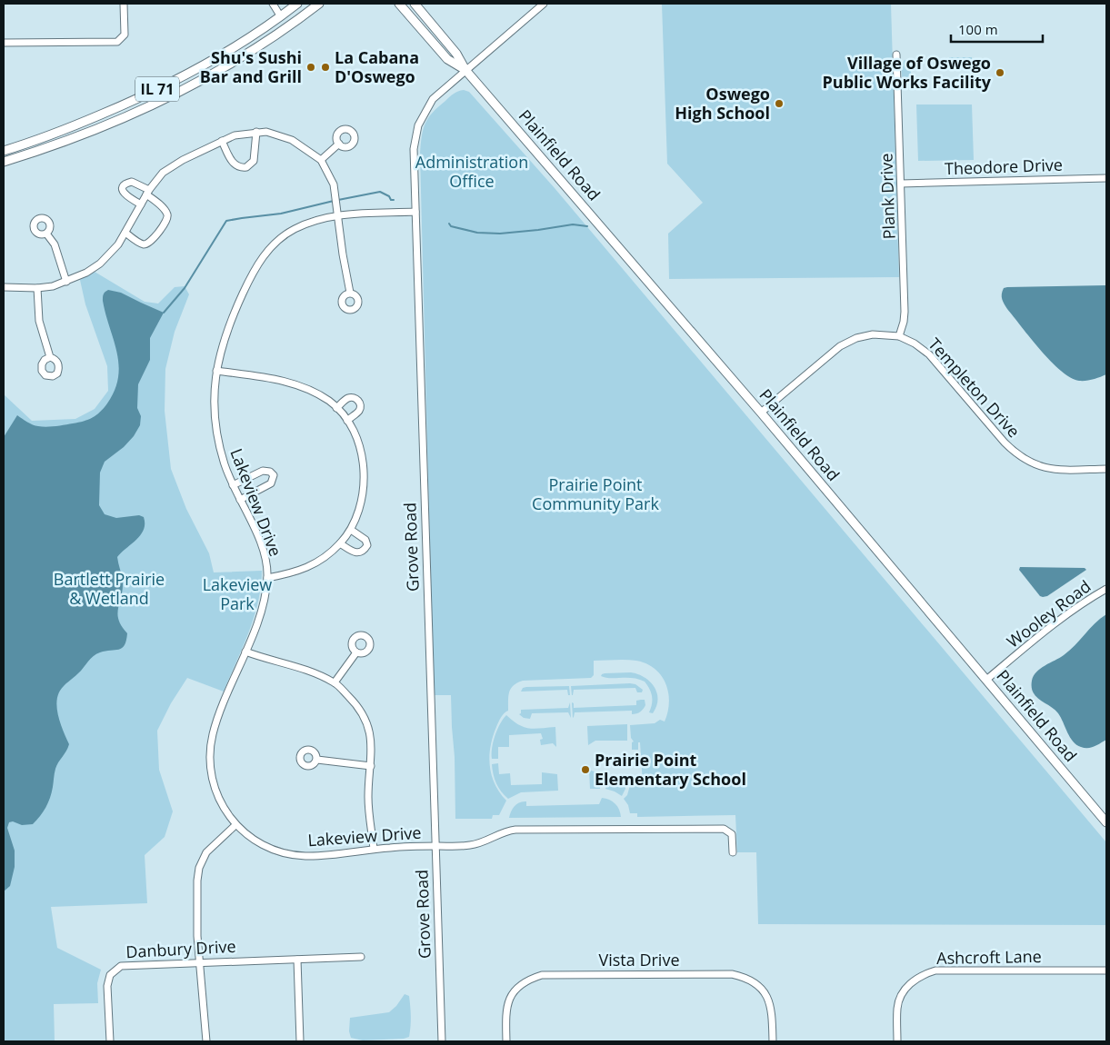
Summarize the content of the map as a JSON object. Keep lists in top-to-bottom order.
{
  "streets": {
    "main road": ["IL 71", "Plainfield Road"],
    "street": [
      "Theodore Drive",
      "Plank Drive",
      "Templeton Drive",
      "Lakeview Drive",
      "Grove Road",
      "Wooley Road",
      "Danbury Drive",
      "Ashcroft Lane",
      "Vista Drive"
    ]
  },
  "crossings": [
    ["Plainfield Road", "Templeton Drive"],
    ["Plainfield Road", "Grove Road"],
    ["Plainfield Road", "Wooley Road"],
    ["Theodore Drive", "Plank Drive"],
    ["Plank Drive", "Templeton Drive"],
    ["Lakeview Drive", "Grove Road"]
  ],
  "parks": [
    "Administration Office",
    "Prairie Point Community Park",
    "Bartlett Prairie & Wetland",
    "Lakeview Park"
  ],
  "places": [
    "Shu's Sushi Bar and Grill",
    "La Cabana D'Oswego",
    "Village of Oswego Public Works Facility",
    "Oswego High School",
    "Prairie Point Elementary School"
  ],
  "scale_bar": "100 m"
}
